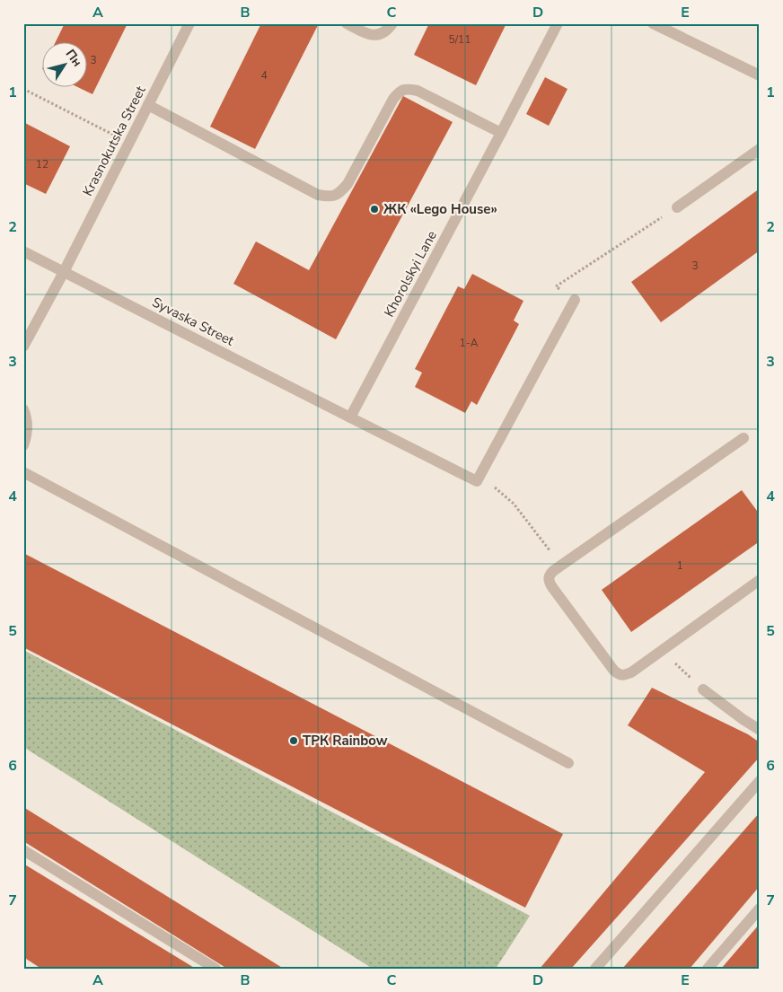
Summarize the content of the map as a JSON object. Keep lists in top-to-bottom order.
{
  "streets": {
    "street": ["Krasnokutska Street", "Khorolskyi Lane", "Syvaska Street"]
  },
  "crossings": [
    ["Krasnokutska Street", "Syvaska Street"],
    ["Khorolskyi Lane", "Syvaska Street"]
  ],
  "places": ["ЖК «Lego House»", "ТРК Rainbow"],
  "house_numbers": [
    "5/11",
    "3",
    "4",
    "12",
    "3",
    "1-А",
    "1"
  ],
  "north": "top right",
  "grid": {
    "columns": [
      "A",
      "B",
      "C",
      "D",
      "E"
    ],
    "rows": [
      "1",
      "2",
      "3",
      "4",
      "5",
      "6",
      "7"
    ]
  }
}
